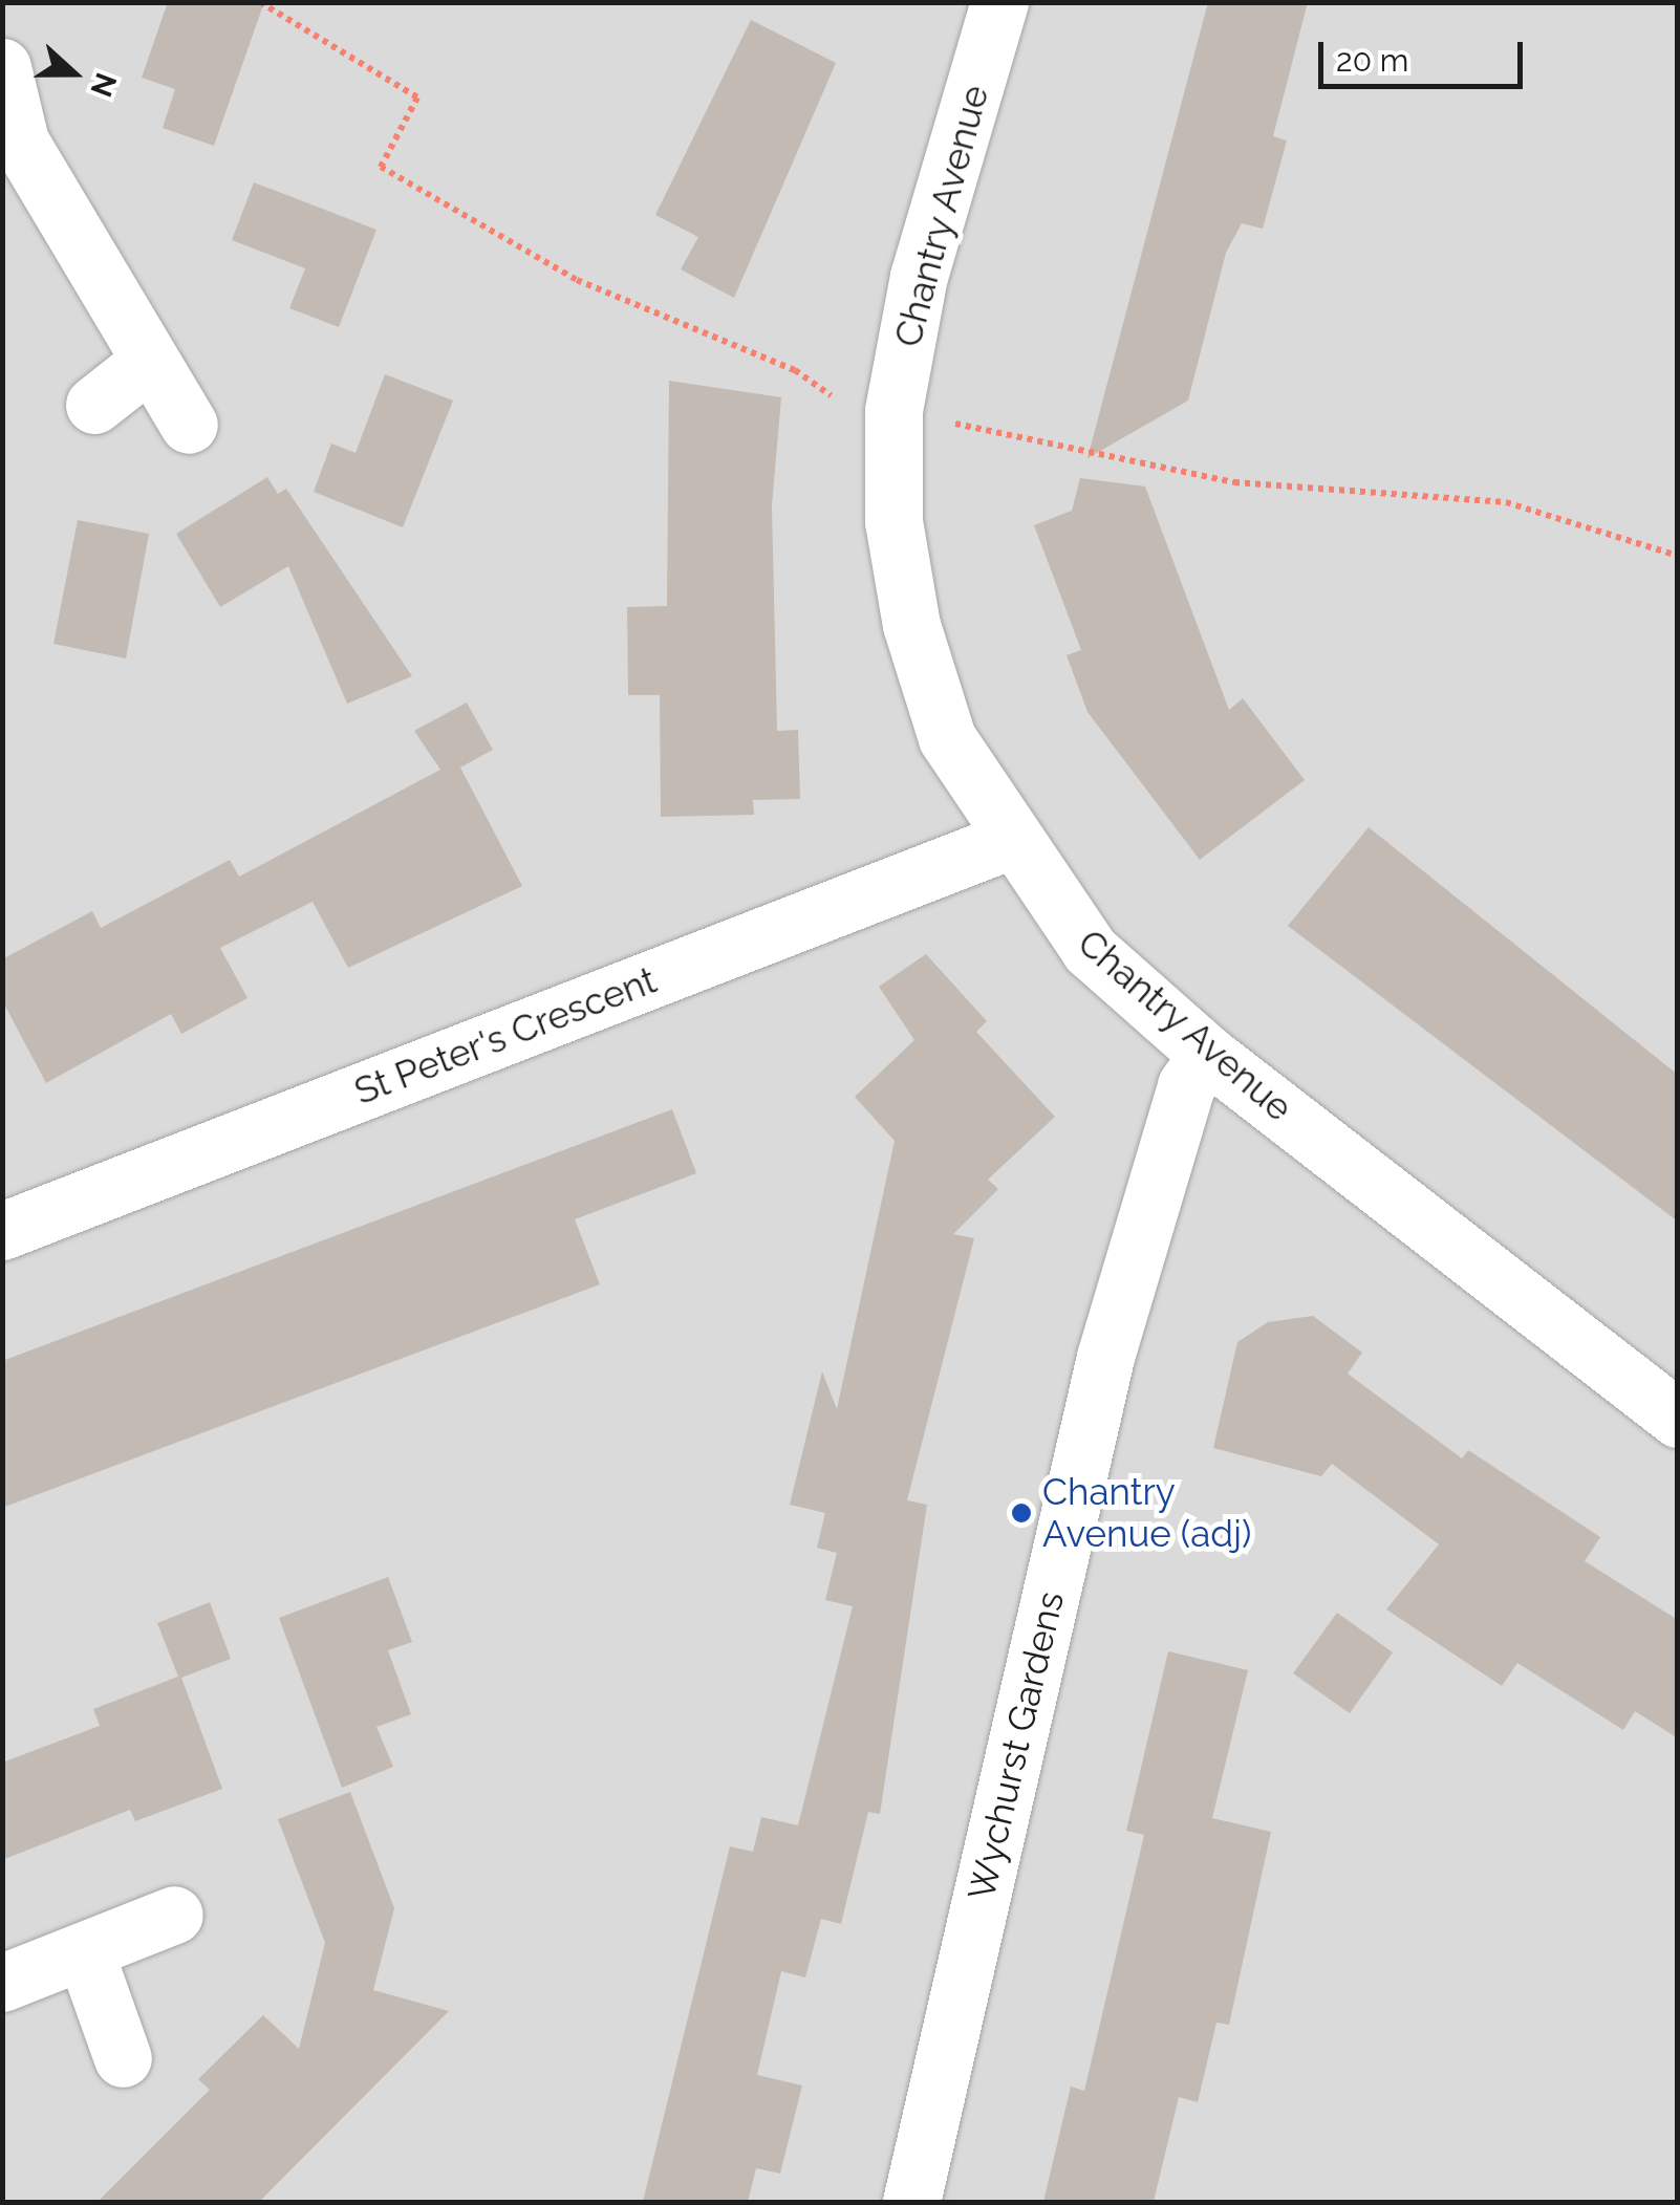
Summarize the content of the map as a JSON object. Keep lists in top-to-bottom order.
{
  "streets": {
    "street": ["Chantry Avenue", "St Peter's Crescent", "Wychurst Gardens"]
  },
  "crossings": [
    ["Chantry Avenue", "St Peter's Crescent"],
    ["Chantry Avenue", "Wychurst Gardens"]
  ],
  "places": ["Chantry Avenue (adj)"],
  "scale_bar": "20 m",
  "north": "right"
}
